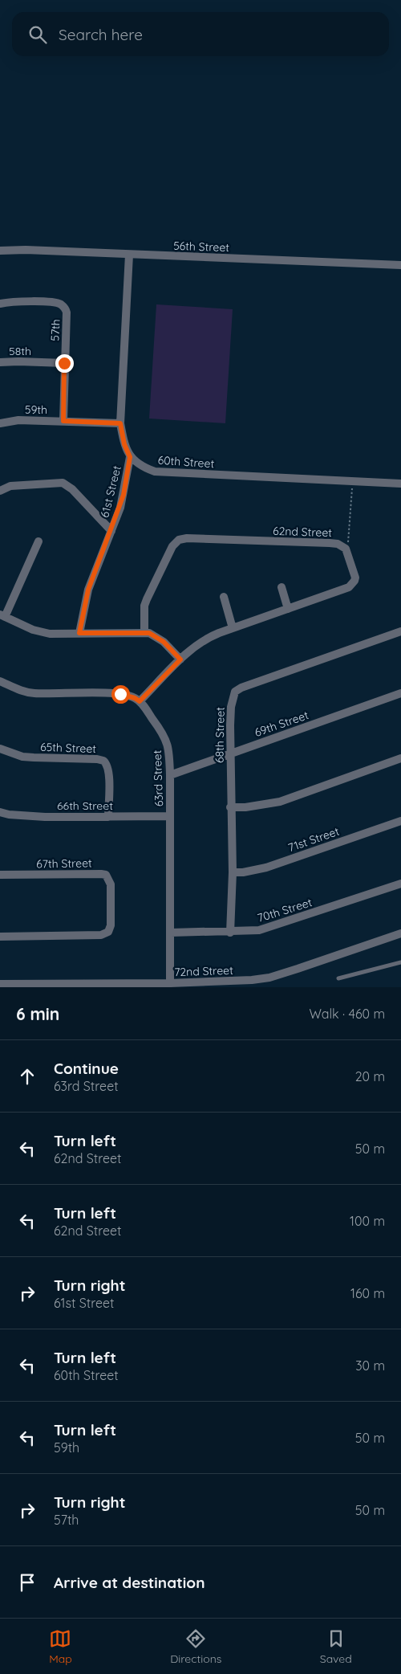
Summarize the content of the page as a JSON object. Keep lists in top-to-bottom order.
{
  "streets": {
    "street": [
      "56th Street",
      "57th",
      "58th",
      "59th",
      "60th Street",
      "61st Street",
      "62nd Street",
      "69th Street",
      "68th Street",
      "65th Street",
      "63rd Street",
      "66th Street",
      "71st Street",
      "67th Street",
      "70th Street",
      "72nd Street"
    ]
  },
  "crossings": [
    ["57th", "58th"],
    ["57th", "59th"],
    ["60th Street", "61st Street"],
    ["62nd Street", "63rd Street"],
    ["69th Street", "68th Street"],
    ["69th Street", "63rd Street"],
    ["68th Street", "71st Street"],
    ["68th Street", "70th Street"],
    ["65th Street", "66th Street"],
    ["63rd Street", "66th Street"],
    ["63rd Street", "70th Street"],
    ["63rd Street", "72nd Street"]
  ],
  "page": {
    "search": "Search here",
    "heading": ["6 min", "Walk · 460 m"],
    "list": [
      ["Continue", "63rd Street", "20 m"],
      ["Turn left", "62nd Street", "50 m"],
      ["Turn left", "62nd Street", "100 m"],
      ["Turn right", "61st Street", "160 m"],
      ["Turn left", "60th Street", "30 m"],
      ["Turn left", "59th", "50 m"],
      ["Turn right", "57th", "50 m"],
      "Arrive at destination"
    ],
    "nav": ["Map", "Directions", "Saved"]
  }
}
